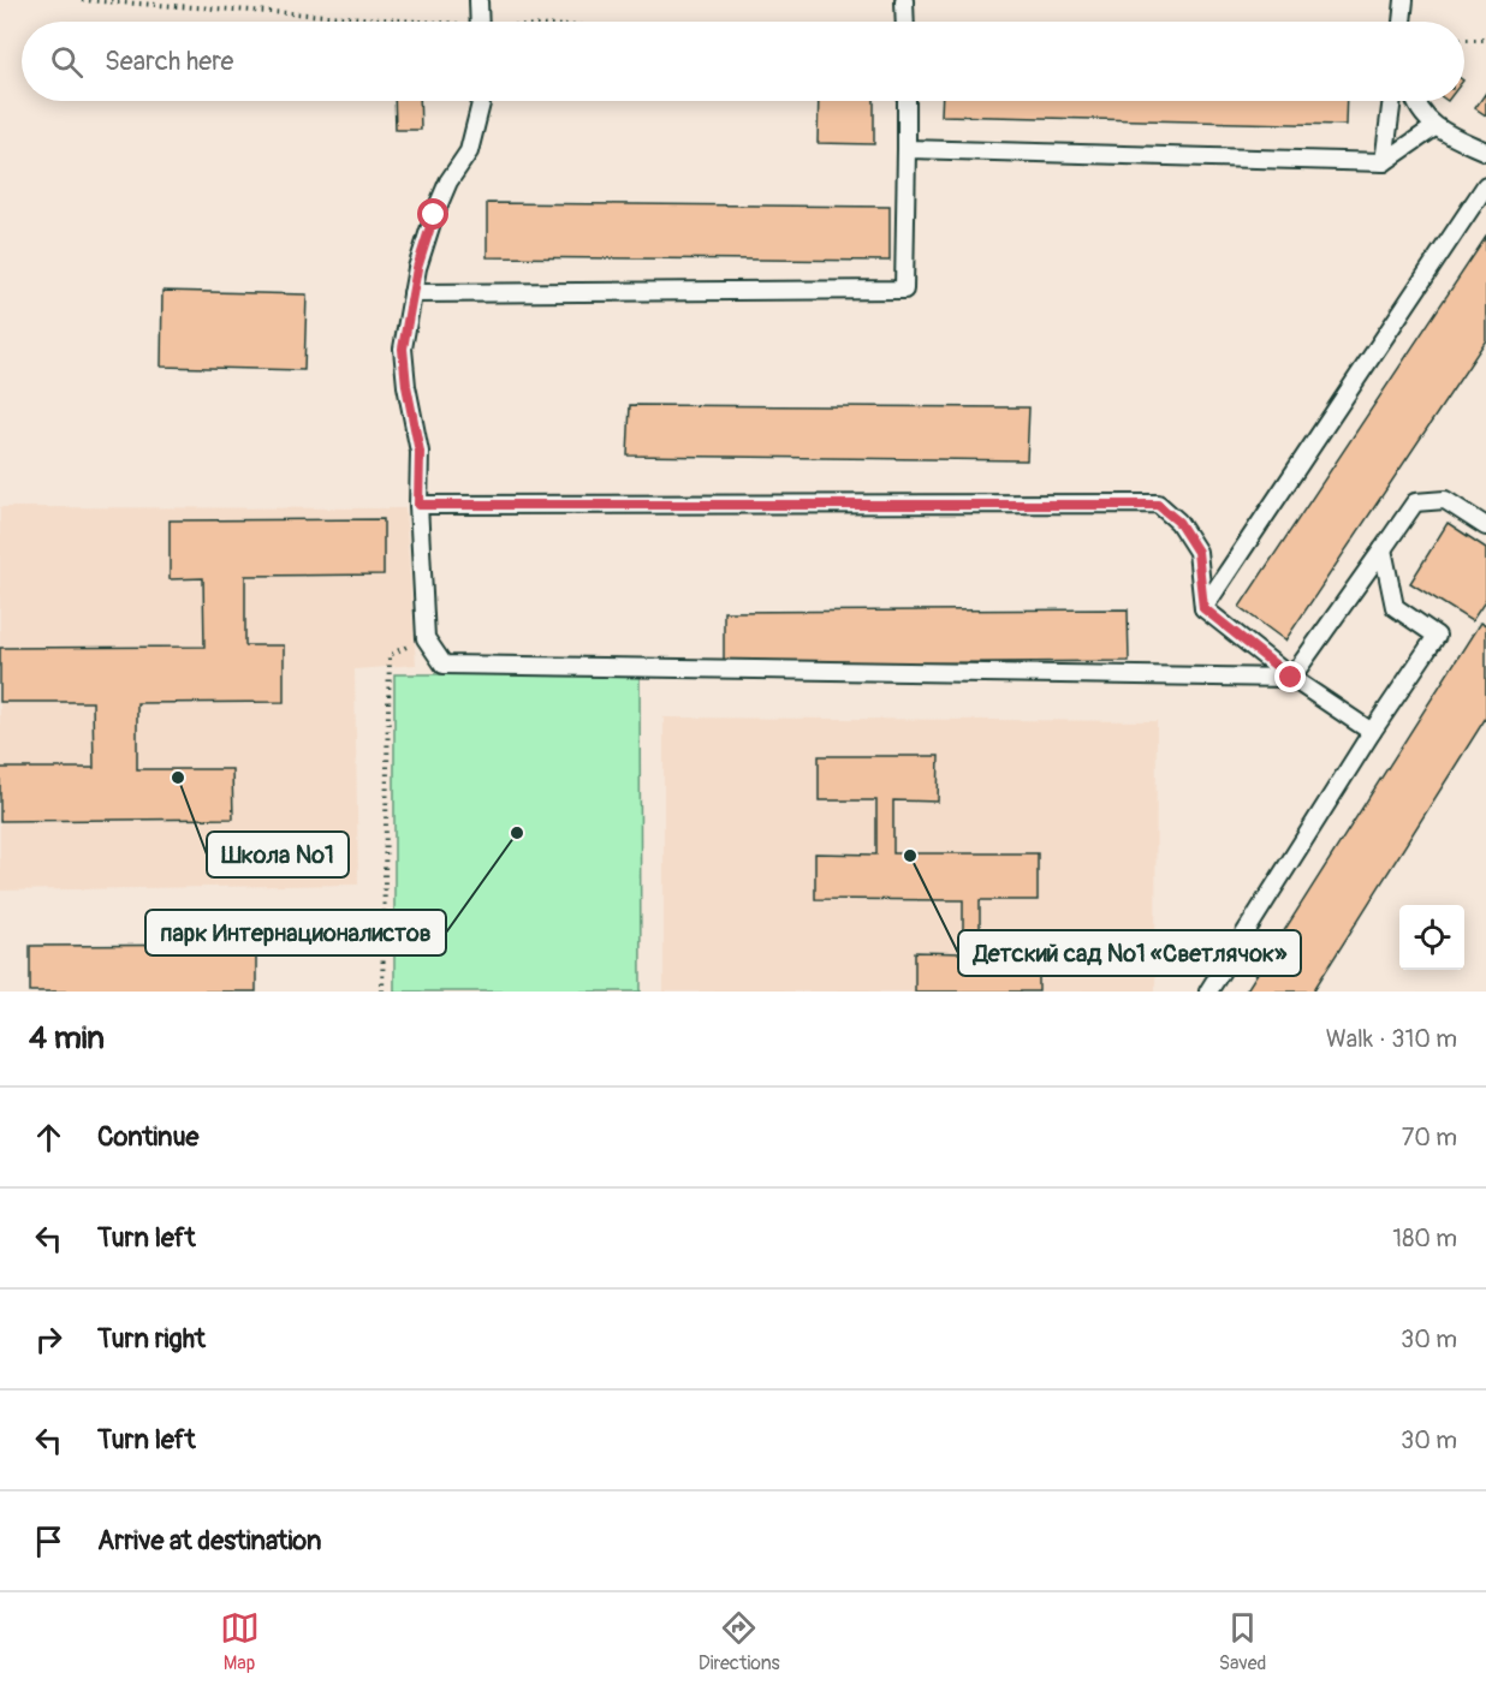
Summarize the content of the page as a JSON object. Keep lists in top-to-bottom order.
{
  "places": ["Школа №1", "парк Интернационалистов", "Детский сад №1 «Светлячок»"],
  "page": {
    "search": "Search here",
    "heading": ["4 min", "Walk · 310 m"],
    "list": [
      ["Continue", "70 m"],
      ["Turn left", "180 m"],
      ["Turn right", "30 m"],
      ["Turn left", "30 m"],
      "Arrive at destination"
    ],
    "nav": ["Map", "Directions", "Saved"]
  }
}
